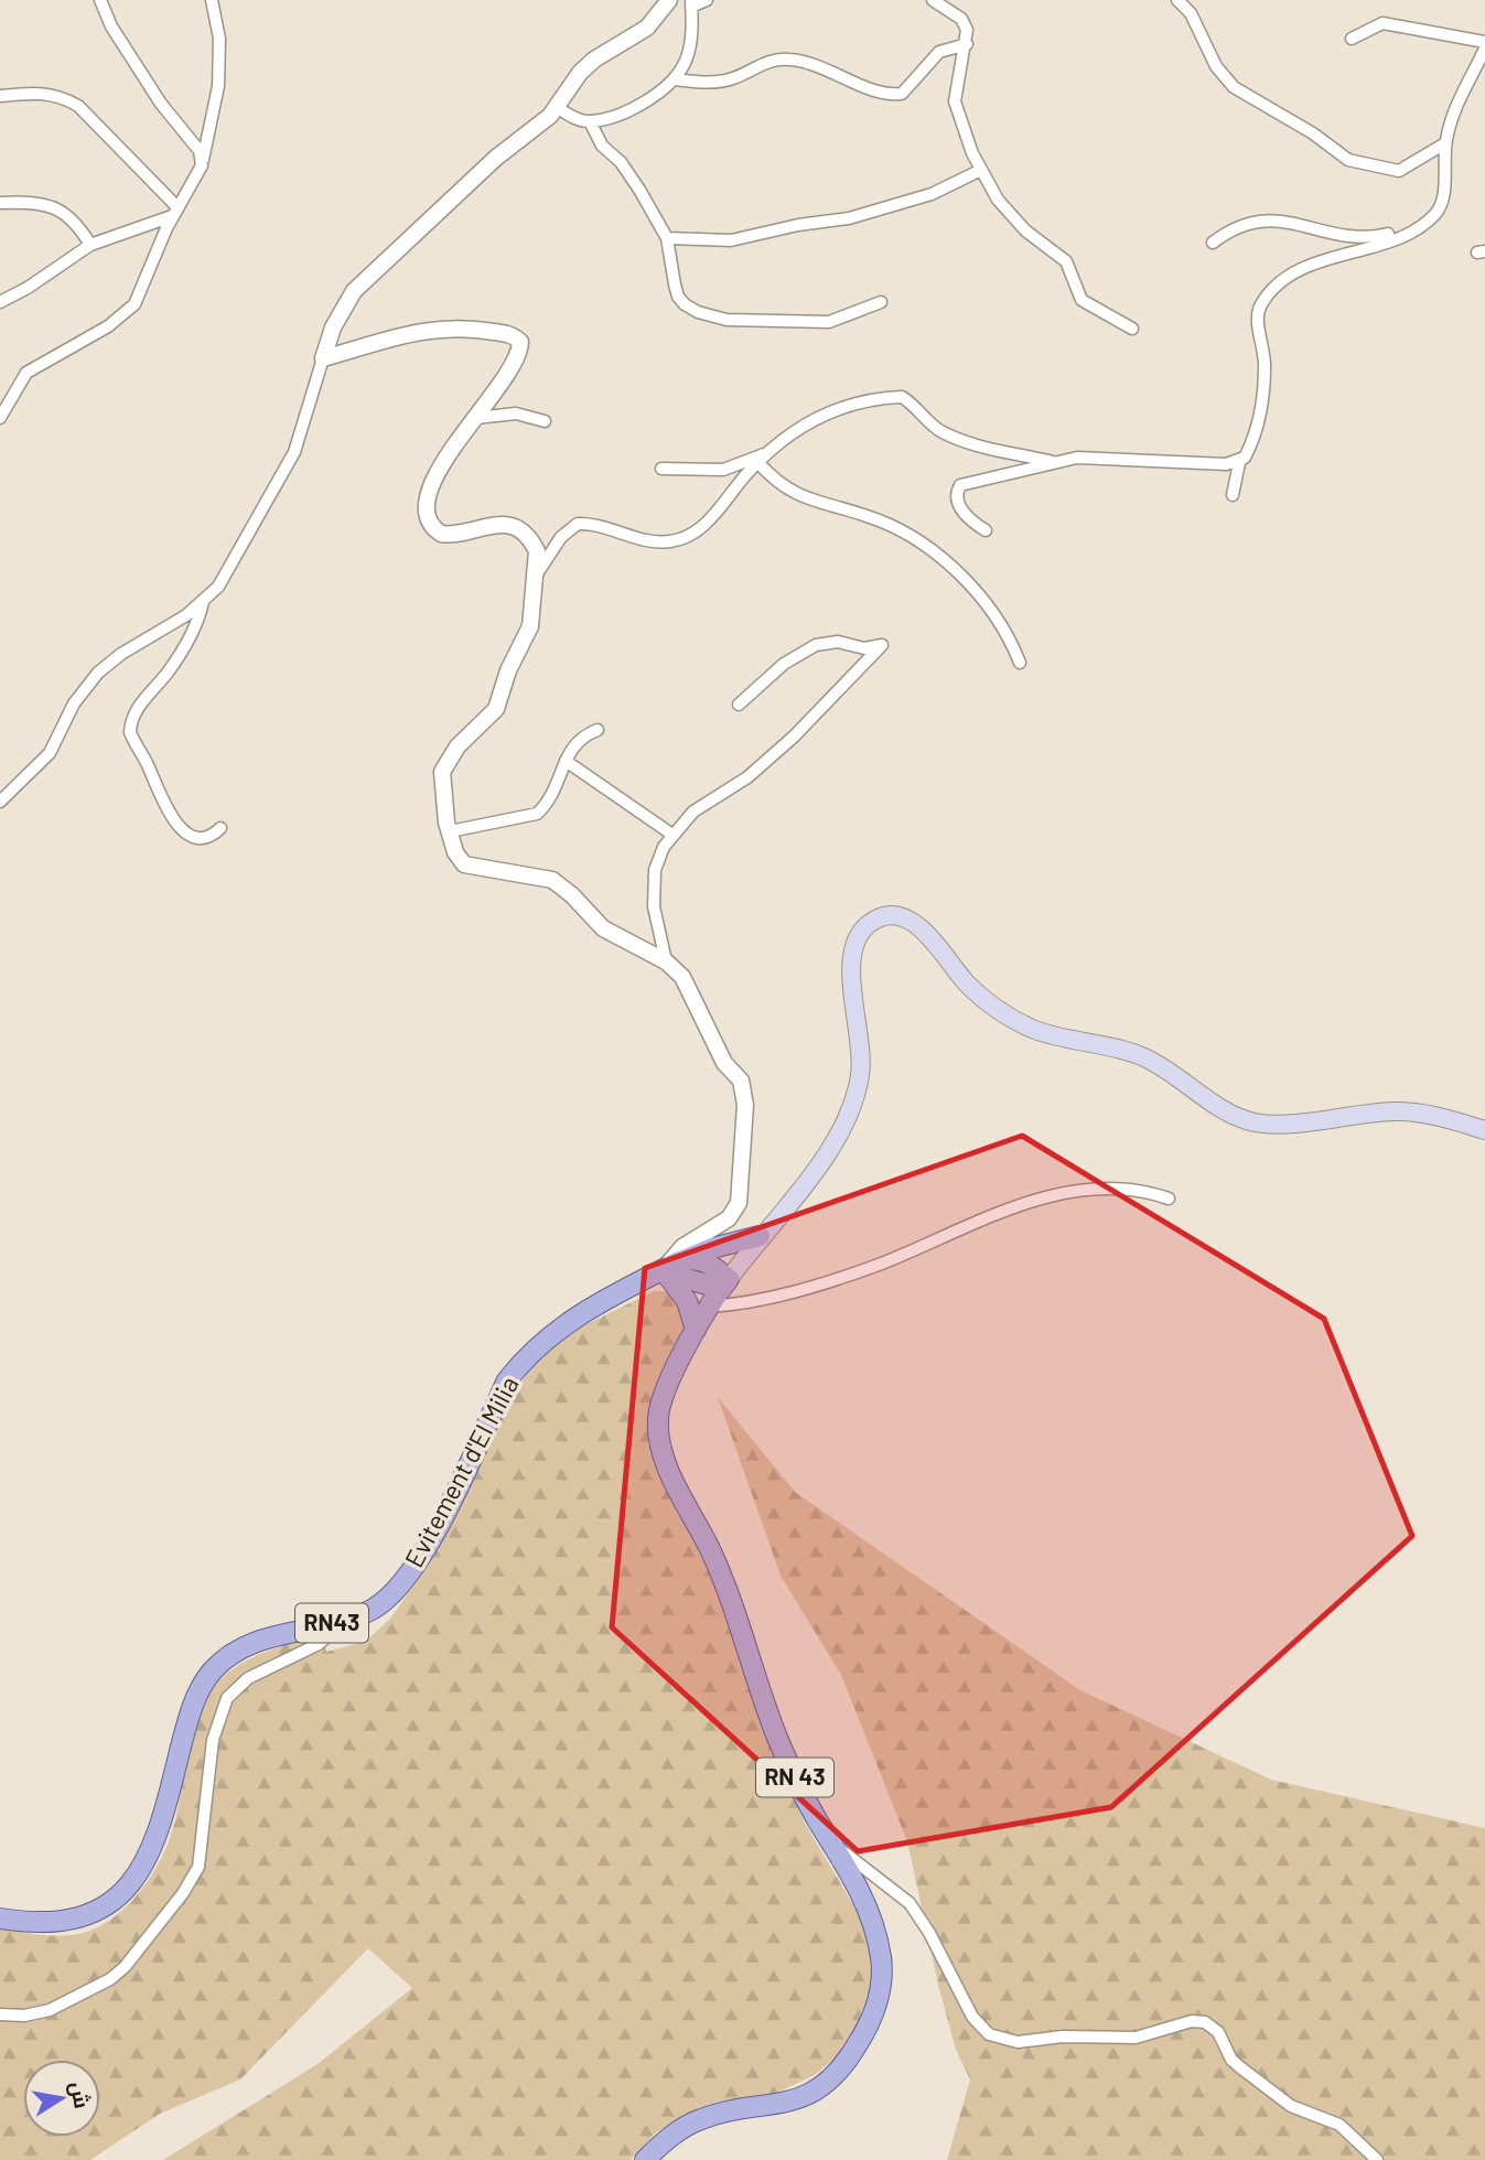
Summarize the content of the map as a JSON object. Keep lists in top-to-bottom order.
{
  "streets": {
    "main road": ["Evitement d'El Milia", "RN43", "RN 43"]
  },
  "north": "right"
}
